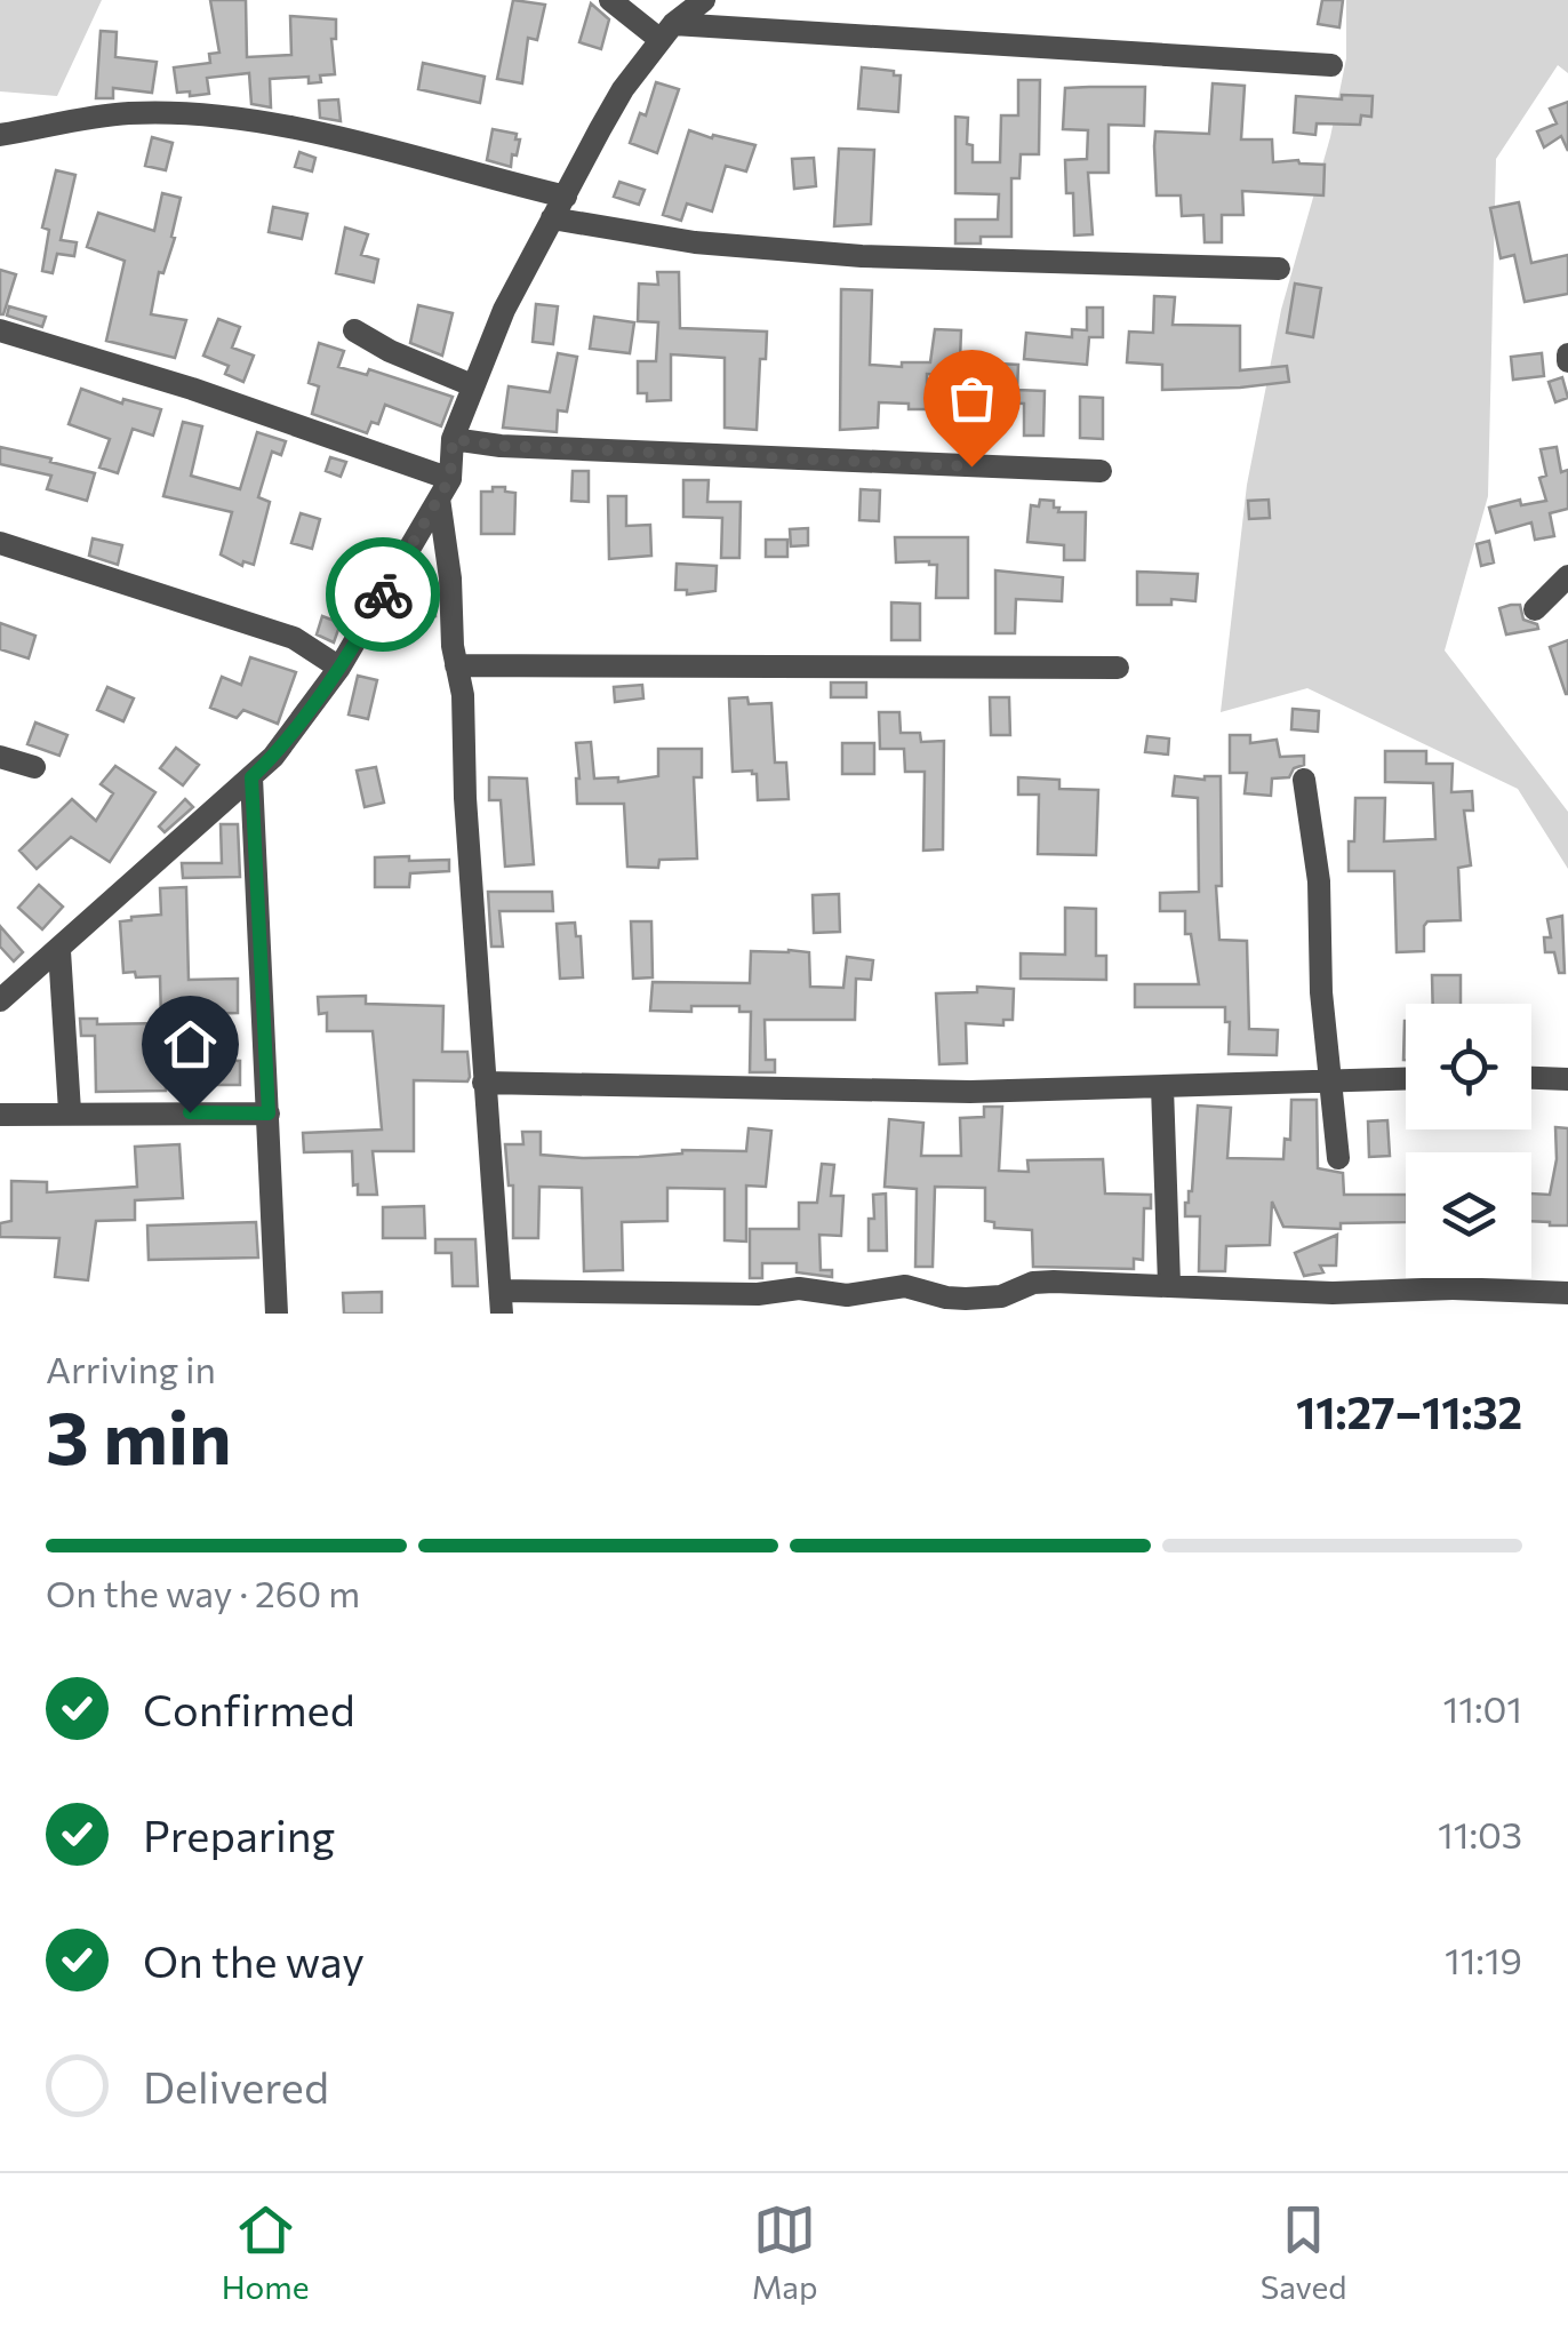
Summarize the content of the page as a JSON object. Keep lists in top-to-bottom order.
{
  "page": {
    "heading": ["3 min", "Arriving in", "11:27–11:32"],
    "bar": "On the way · 260 m",
    "list": [
      ["Confirmed", "11:01"],
      ["Preparing", "11:03"],
      ["On the way", "11:19"],
      "Delivered"
    ],
    "tabs": ["Home", "Map", "Saved"]
  }
}
